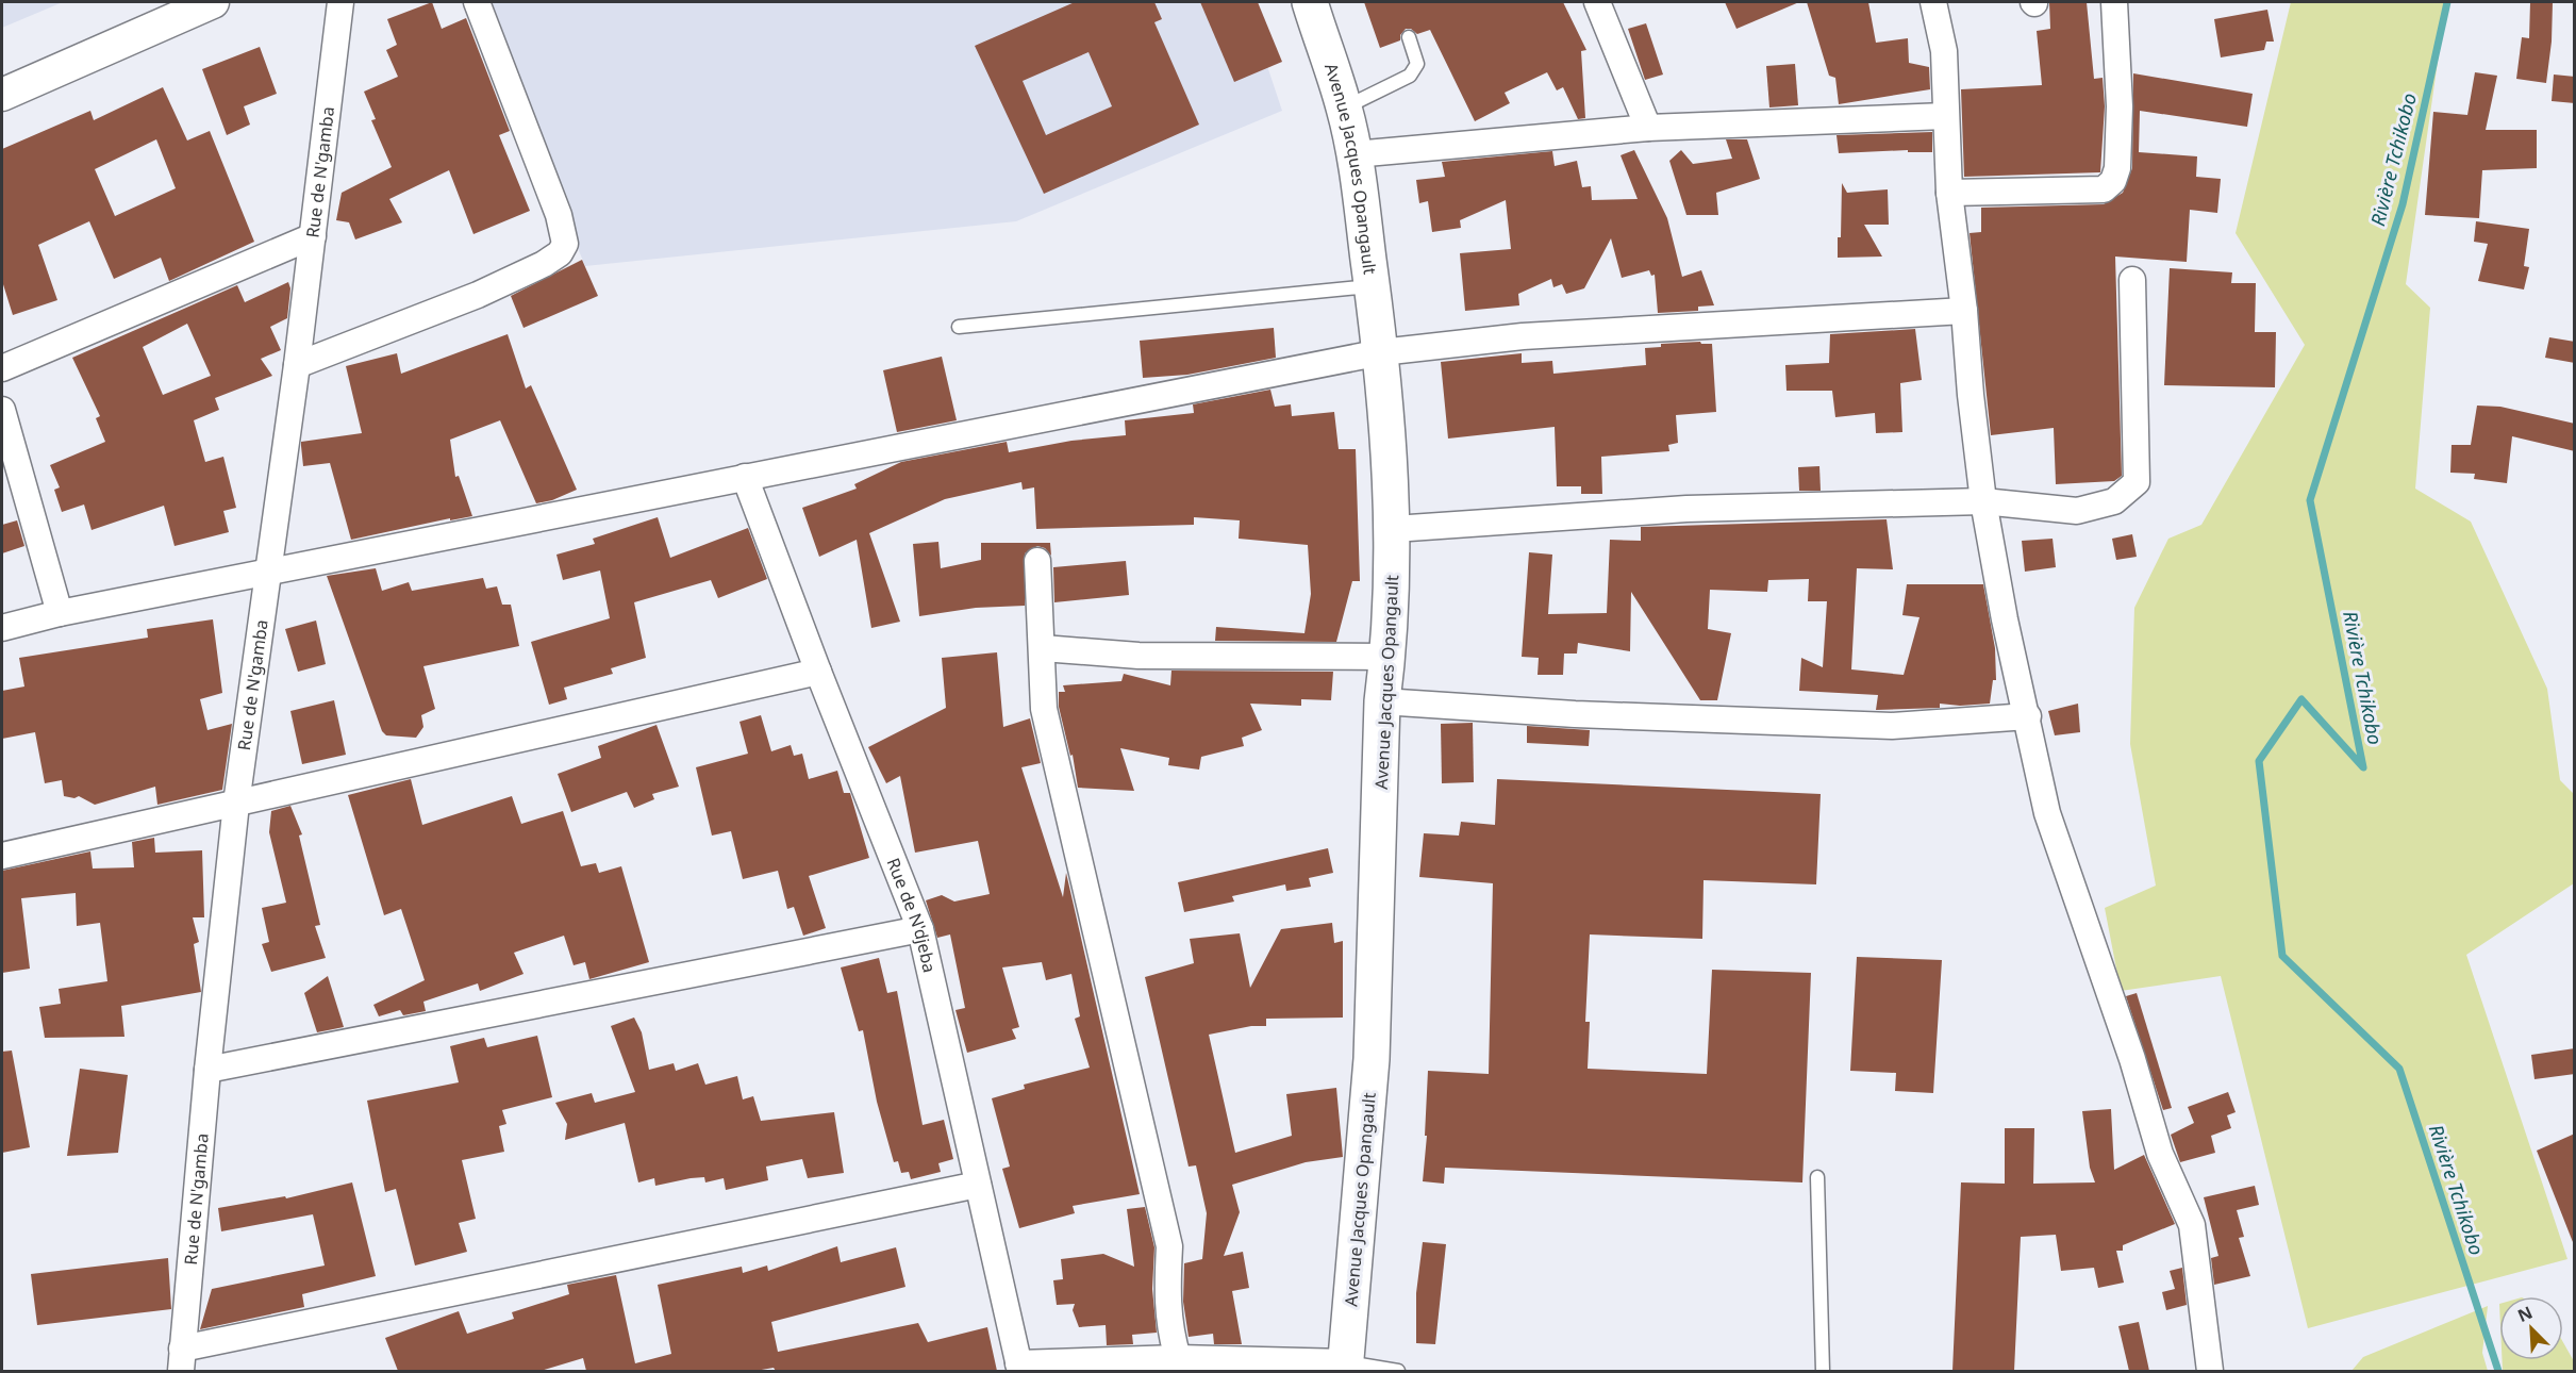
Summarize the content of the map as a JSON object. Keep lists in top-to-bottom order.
{
  "streets": {
    "highway": ["Avenue Jacques Opangault"],
    "street": ["Rue de N'gamba", "Rue de N'djeba"]
  },
  "water": ["Rivière Tchikobo"],
  "north": "top left"
}
